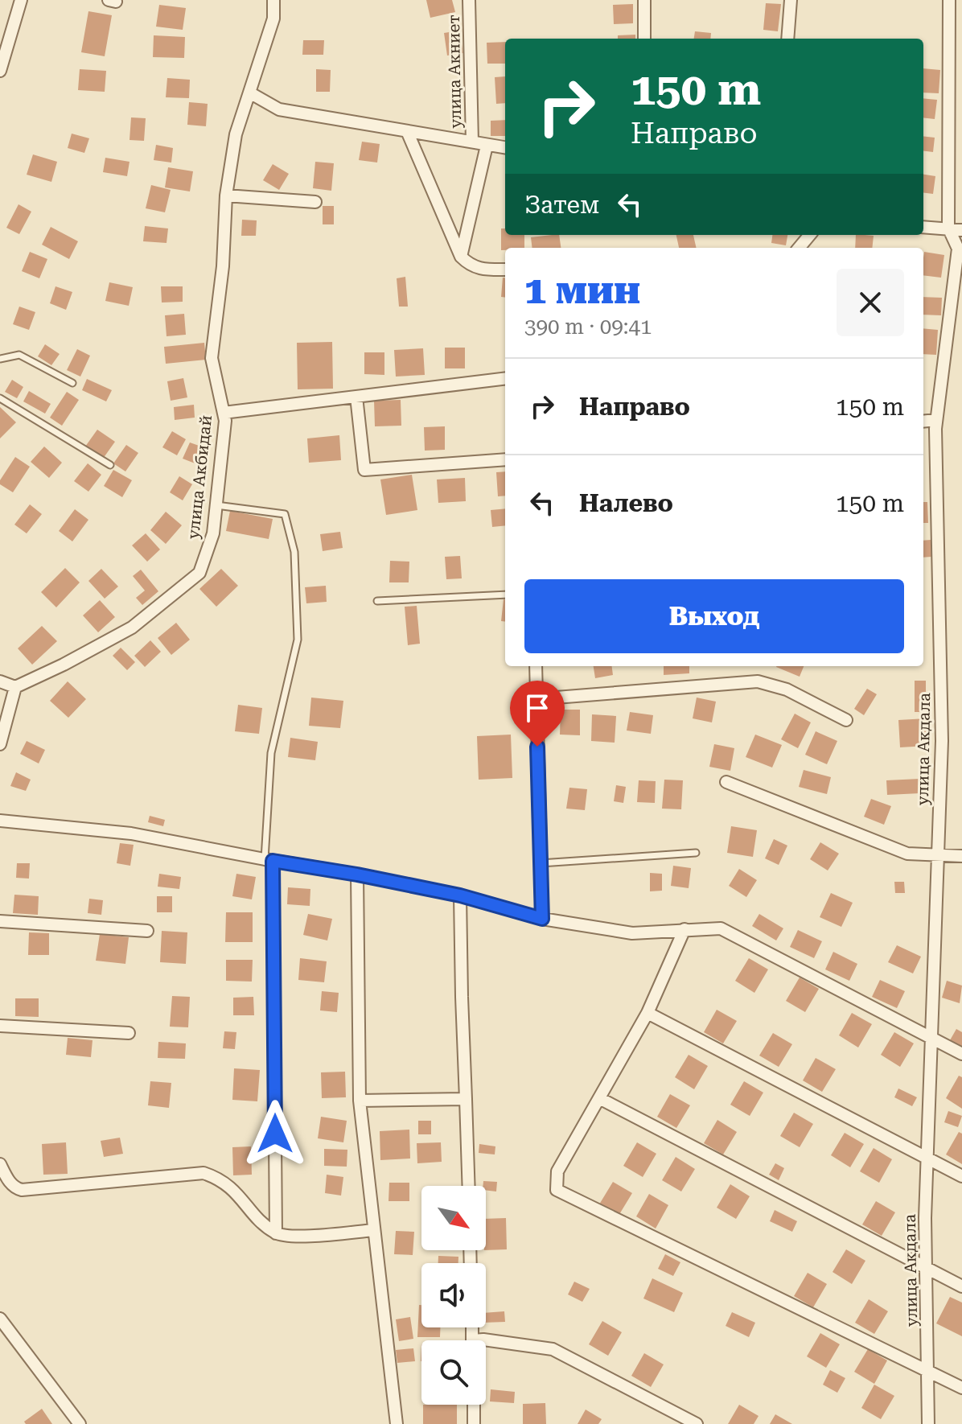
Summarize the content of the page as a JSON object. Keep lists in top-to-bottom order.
{
  "streets": {
    "street": ["улица Акниет", "улица Акбидай", "улица Акдала"]
  },
  "north": "bottom right",
  "page": {
    "turn": ["150 m", "Направо"],
    "then": "Затем",
    "heading": ["1 мин", "390 m · 09:41"],
    "list": [
      {
        "name": "Направо",
        "value": "150 m"
      },
      {
        "name": "Налево",
        "value": "150 m"
      }
    ],
    "buttons": "Выход"
  }
}
